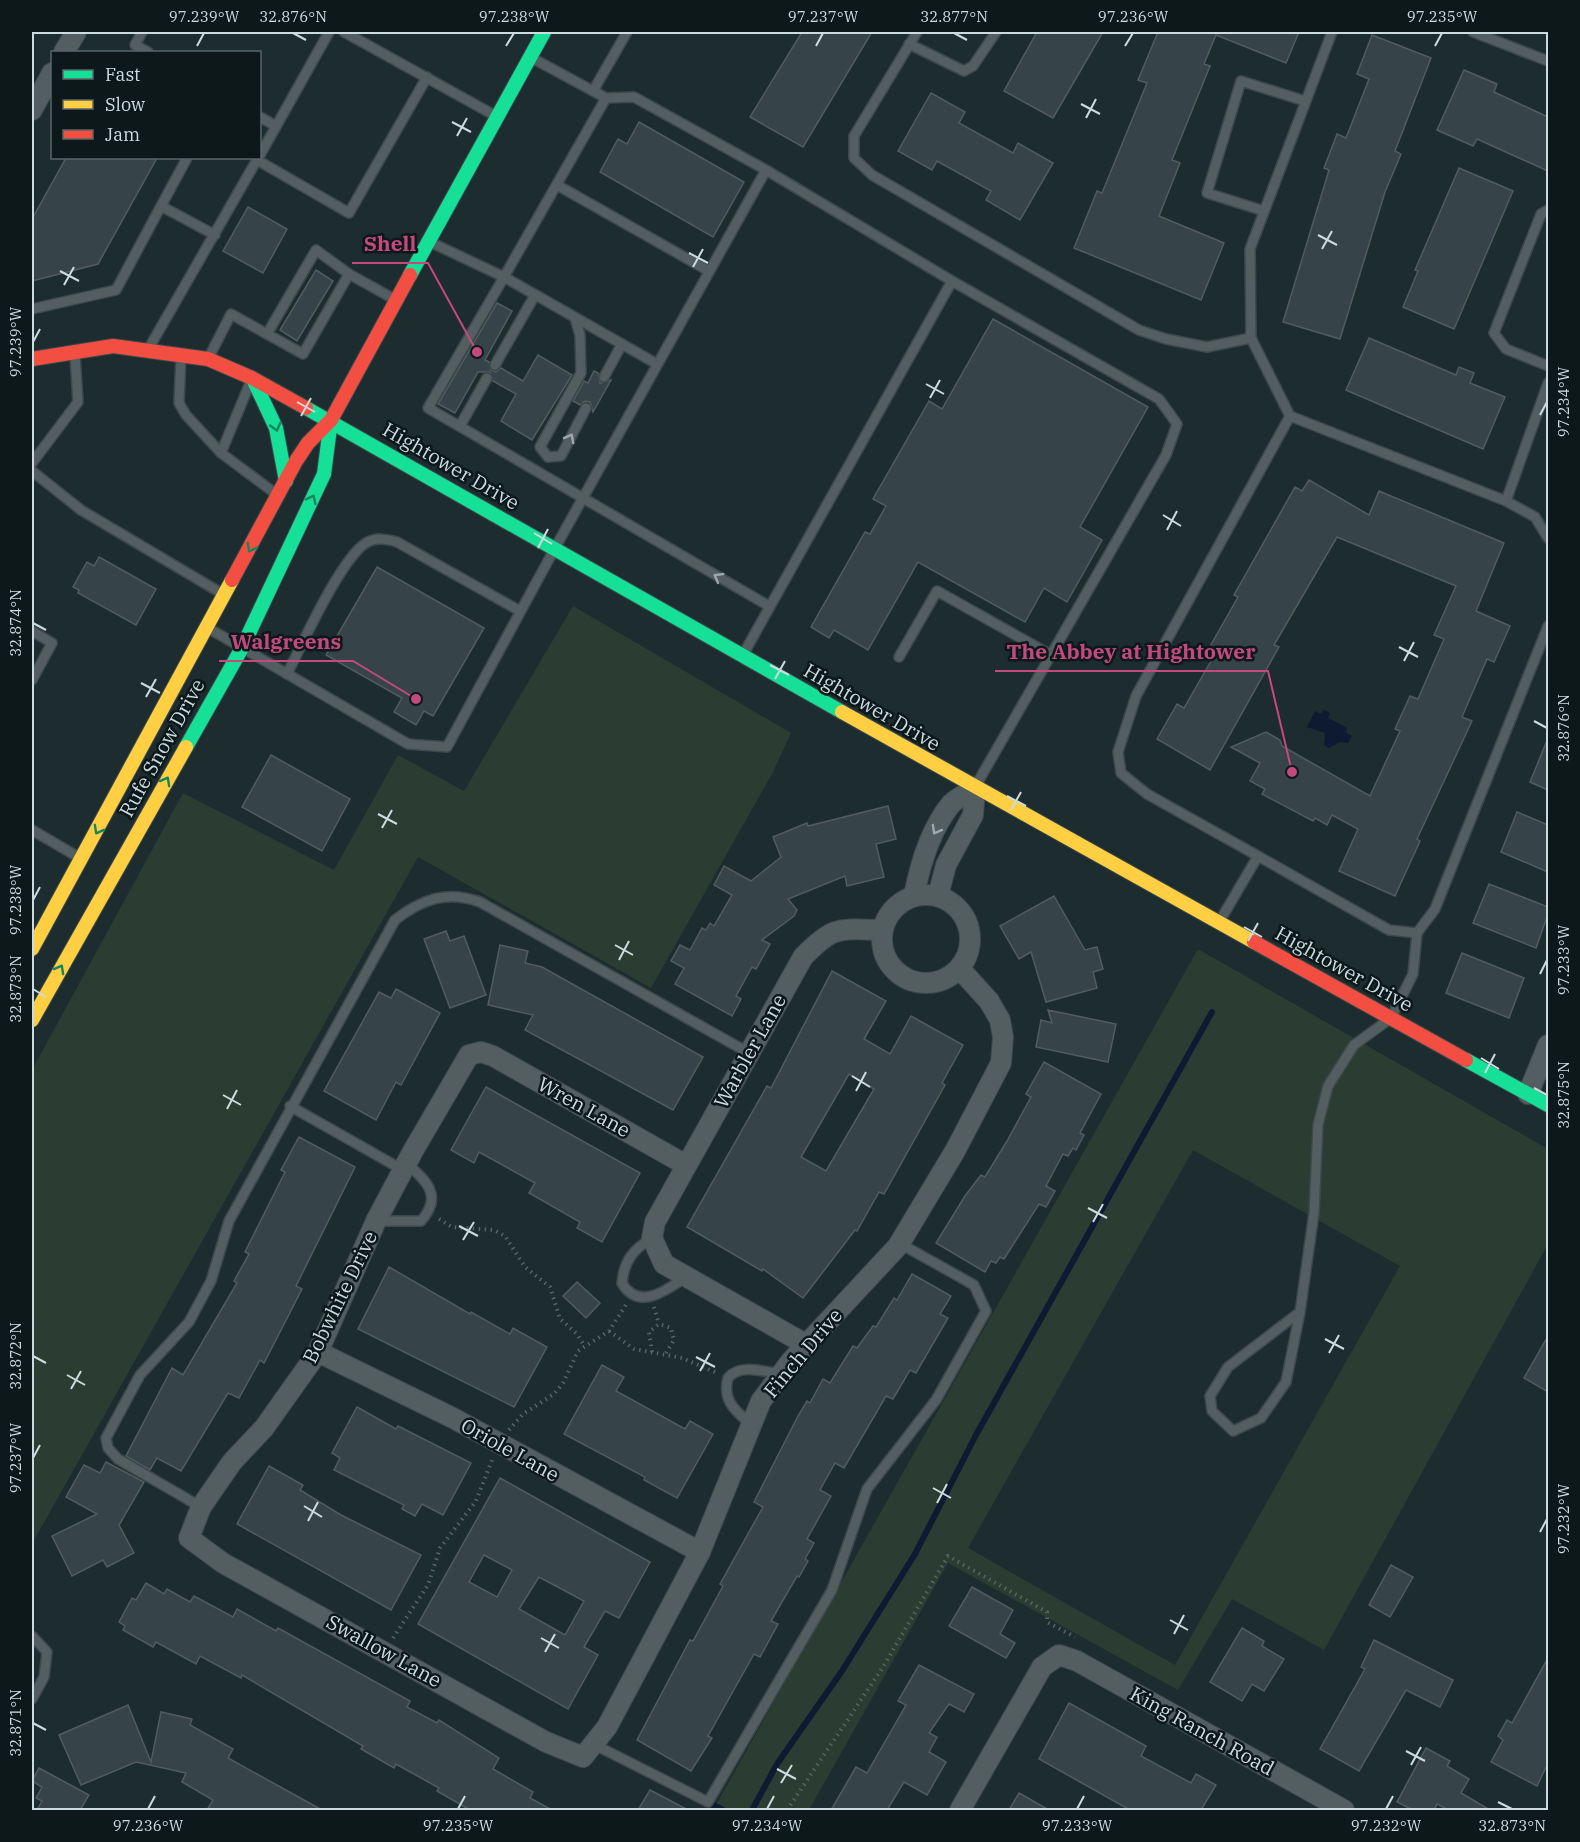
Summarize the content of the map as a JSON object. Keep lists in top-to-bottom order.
{
  "streets": {
    "main road": ["Hightower Drive", "Rufe Snow Drive"],
    "street": [
      "Warbler Lane",
      "Wren Lane",
      "Bobwhite Drive",
      "Finch Drive",
      "Oriole Lane",
      "Swallow Lane",
      "King Ranch Road"
    ]
  },
  "crossings": [
    ["Hightower Drive", "Rufe Snow Drive"],
    ["Warbler Lane", "Wren Lane"],
    ["Warbler Lane", "Finch Drive"],
    ["Wren Lane", "Bobwhite Drive"],
    ["Bobwhite Drive", "Oriole Lane"],
    ["Bobwhite Drive", "Swallow Lane"],
    ["Finch Drive", "Oriole Lane"],
    ["Finch Drive", "Swallow Lane"]
  ],
  "places": ["Shell", "Walgreens", "The Abbey at Hightower"],
  "legend": ["Fast", "Slow", "Jam"],
  "coordinates": [
    "97.239°W",
    "32.876°N",
    "97.238°W",
    "97.237°W",
    "32.877°N",
    "97.236°W",
    "97.235°W",
    "97.234°W",
    "32.874°N",
    "97.233°W",
    "32.873°N",
    "32.875°N",
    "32.872°N",
    "97.232°W",
    "32.871°N"
  ]
}
